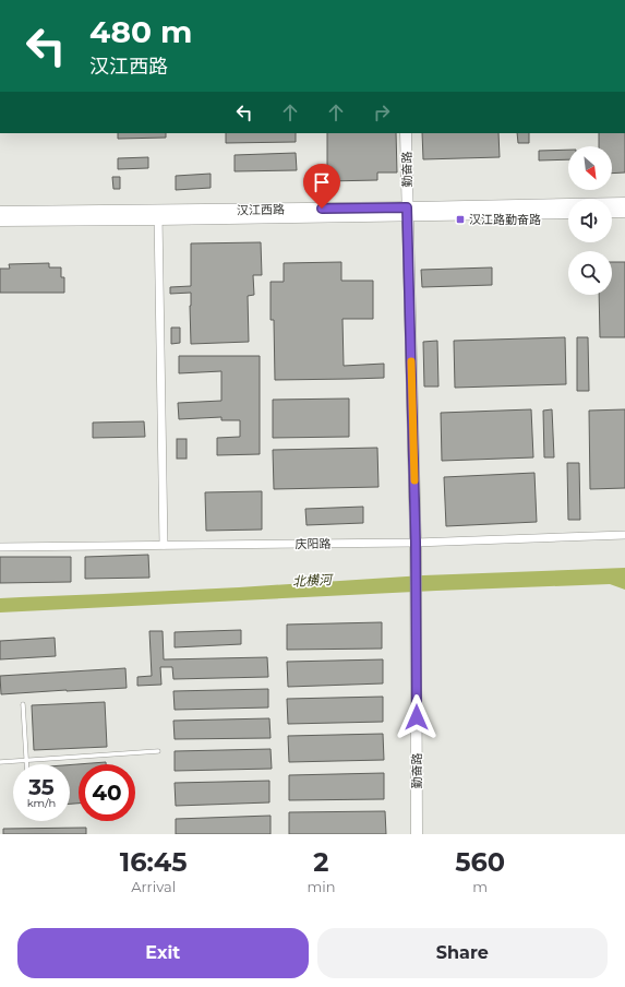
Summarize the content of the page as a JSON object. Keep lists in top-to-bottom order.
{
  "streets": {
    "main road": ["勤奋路", "汉江西路"],
    "street": ["庆阳路"]
  },
  "crossings": [
    ["勤奋路", "汉江西路"],
    ["勤奋路", "庆阳路"]
  ],
  "water": ["北横河"],
  "places": {
    "transit": ["汉江路勤奋路"]
  },
  "north": "bottom right",
  "page": {
    "turn": ["480 m", "汉江西路"],
    "speed": "35 km/h",
    "limit": "40",
    "eta": [
      "16:45",
      "Arrival",
      "2",
      "min",
      "560",
      "m"
    ],
    "buttons": ["Exit", "Share"]
  }
}
